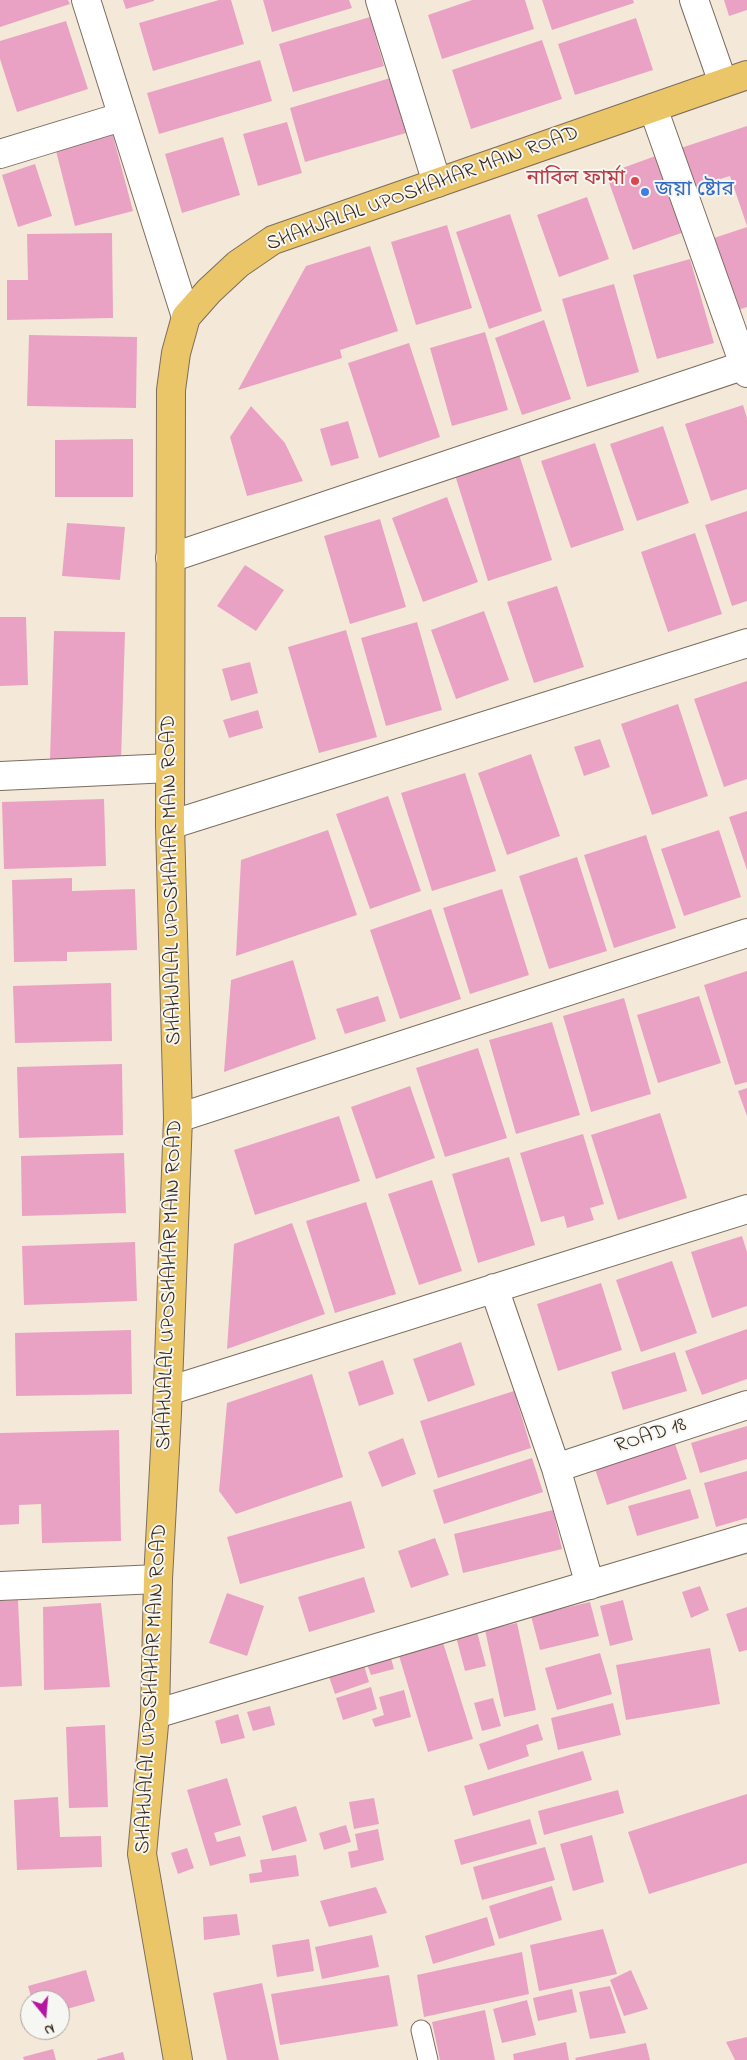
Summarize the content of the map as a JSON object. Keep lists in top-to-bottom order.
{
  "streets": {
    "main road": ["SHAHJALAL UPOSHAHAR MAIN ROAD"],
    "street": ["ROAD 18"]
  },
  "places": ["নাবিল ফার্মা", "জয়া ষ্টোর"],
  "north": "bottom"
}
